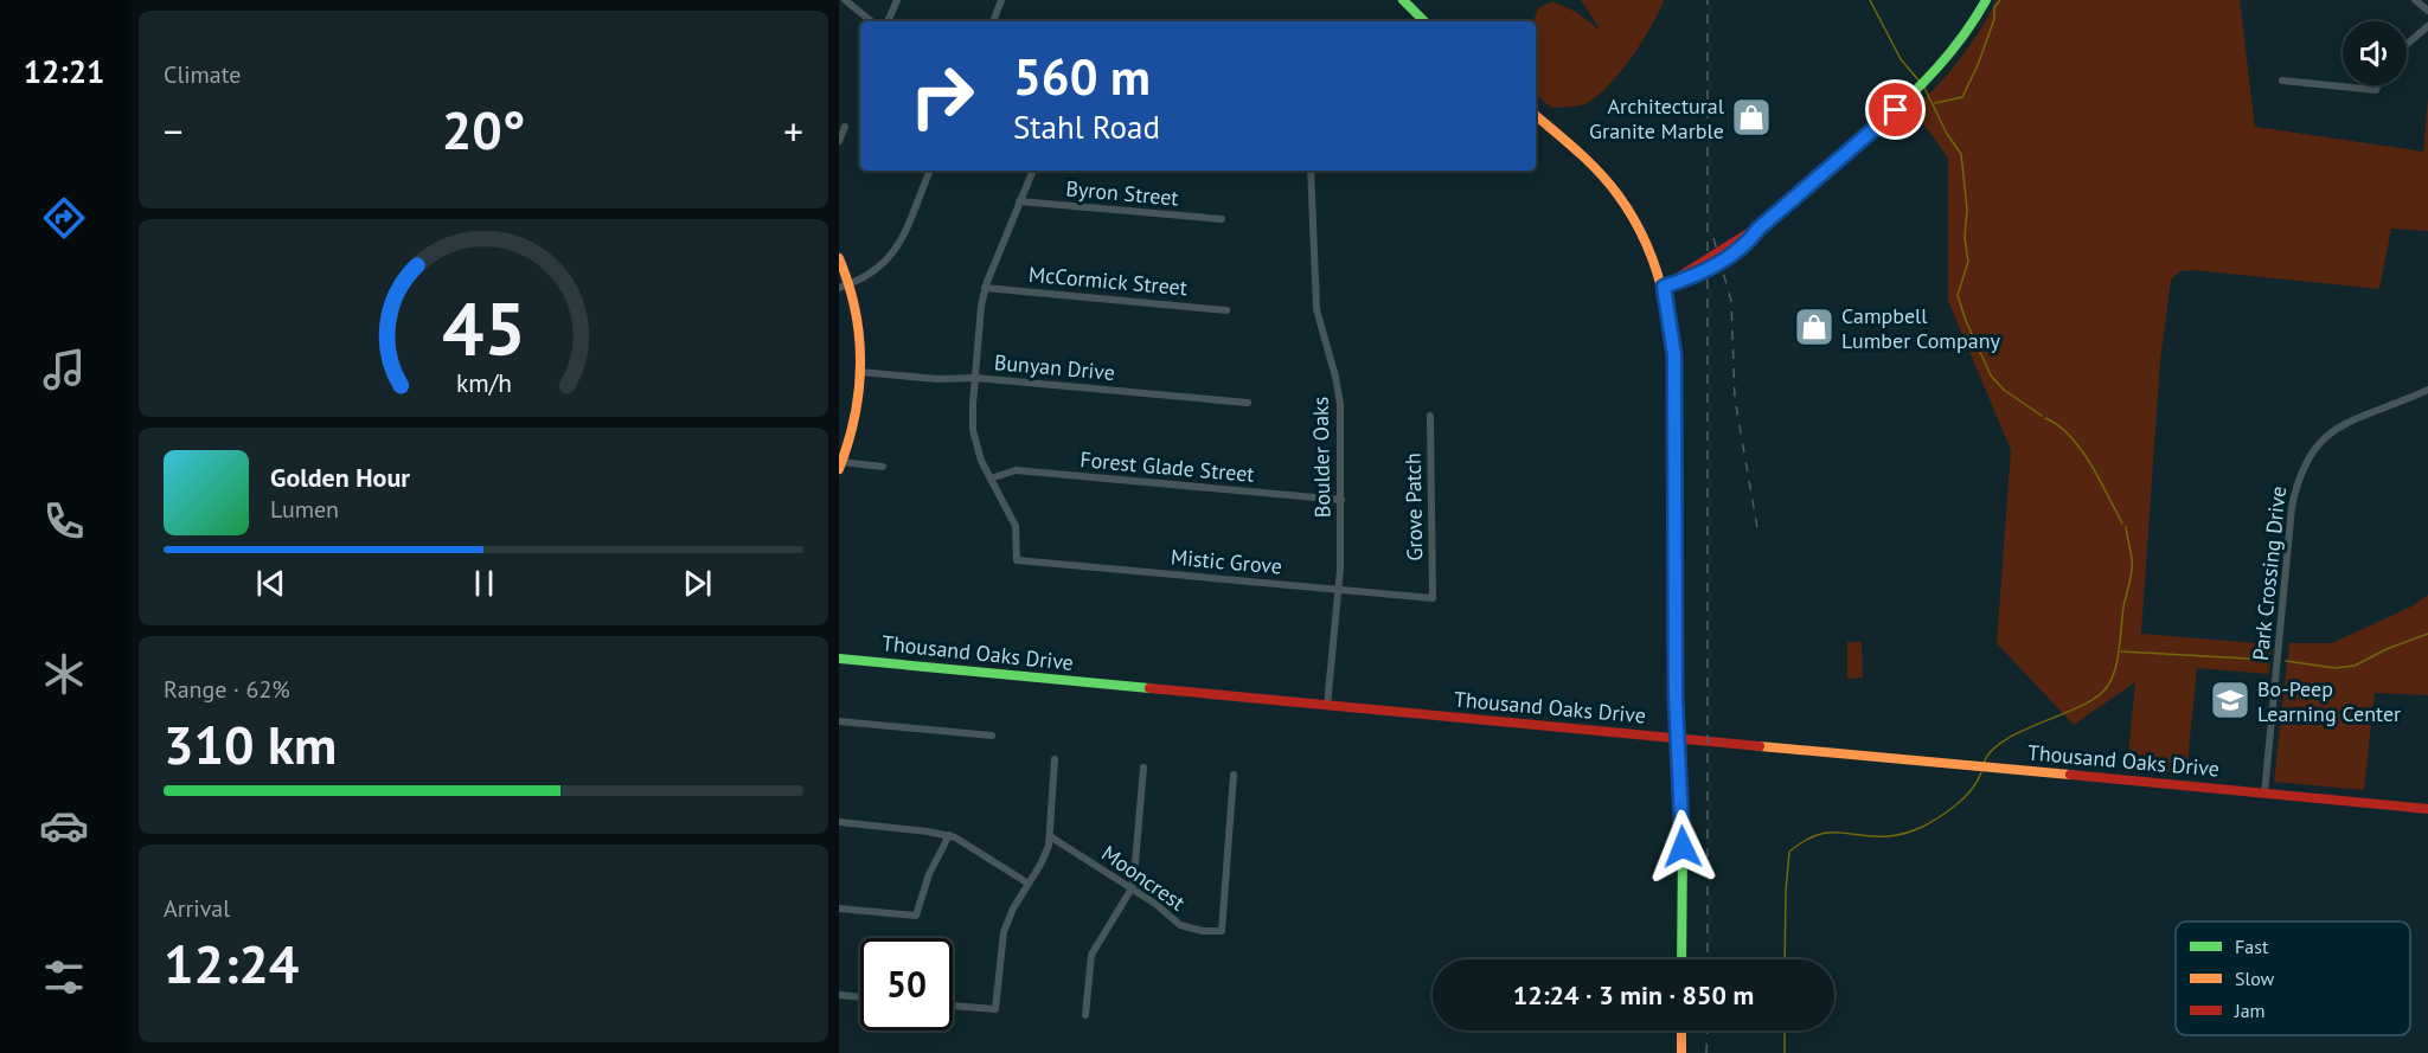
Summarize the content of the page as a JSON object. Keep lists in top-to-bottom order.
{
  "streets": {
    "main road": ["Thousand Oaks Drive"],
    "street": [
      "Byron Street",
      "McCormick Street",
      "Bunyan Drive",
      "Boulder Oaks",
      "Forest Glade Street",
      "Grove Patch",
      "Mistic Grove",
      "Park Crossing Drive",
      "Mooncrest"
    ]
  },
  "crossings": [
    ["Boulder Oaks", "Forest Glade Street"],
    ["Boulder Oaks", "Mistic Grove"],
    ["Boulder Oaks", "Thousand Oaks Drive"],
    ["Forest Glade Street", "Mistic Grove"],
    ["Grove Patch", "Mistic Grove"],
    ["Park Crossing Drive", "Thousand Oaks Drive"]
  ],
  "places": {
    "shop": ["Architectural Granite Marble", "Campbell Lumber Company"],
    "school or university": ["Bo-Peep Learning Center"]
  },
  "legend": ["Fast", "Slow", "Jam"],
  "page": {
    "tabs": "12:21",
    "tile": [
      "Climate",
      ["Range · 62%", "310 km"],
      ["Arrival", "12:24"]
    ],
    "turn": ["560 m", "Stahl Road"],
    "heat": ["−", "20°", "+"],
    "song": ["Golden Hour", "Lumen"],
    "limit": "50",
    "trip": "12:24 · 3 min · 850 m",
    "gauge": ["45", "km/h"]
  }
}
